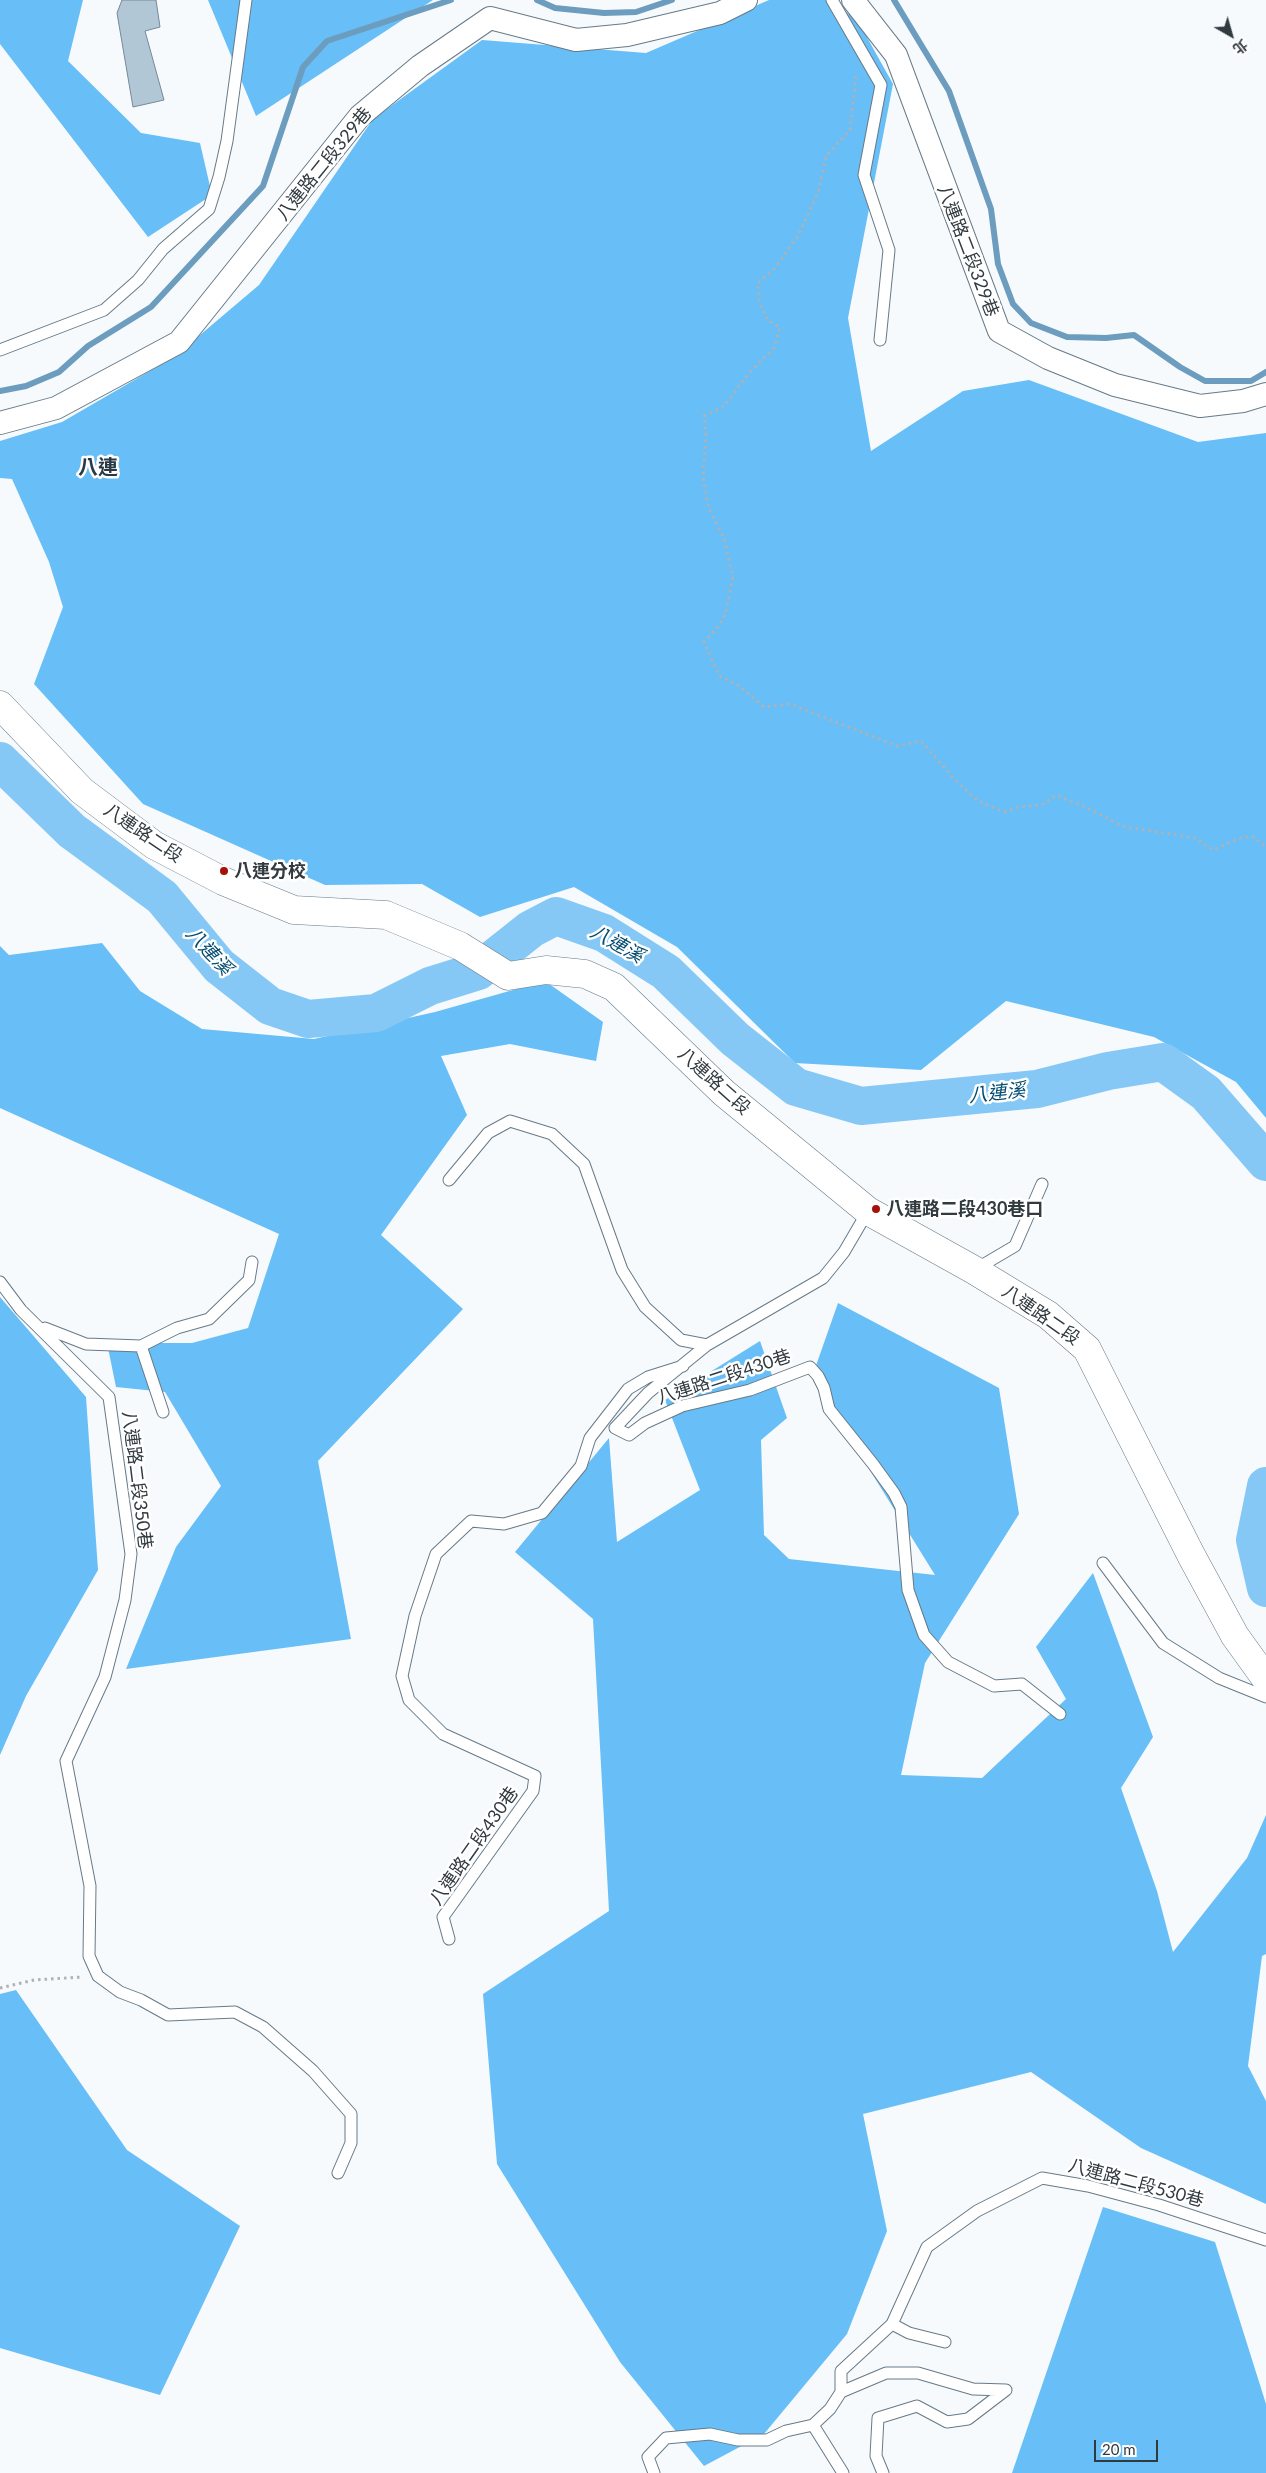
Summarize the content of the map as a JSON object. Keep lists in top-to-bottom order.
{
  "streets": {
    "street": ["八連路二段329巷", "八連路二段"],
    "lane": ["八連路二段430巷", "八連路二段350巷", "八連路二段530巷"]
  },
  "crossings": [
    ["八連路二段", "八連路二段430巷"]
  ],
  "districts": ["八連"],
  "water": ["八連溪"],
  "places": ["八連分校", "八連路二段430巷口"],
  "scale_bar": "20 m",
  "north": "bottom right"
}
